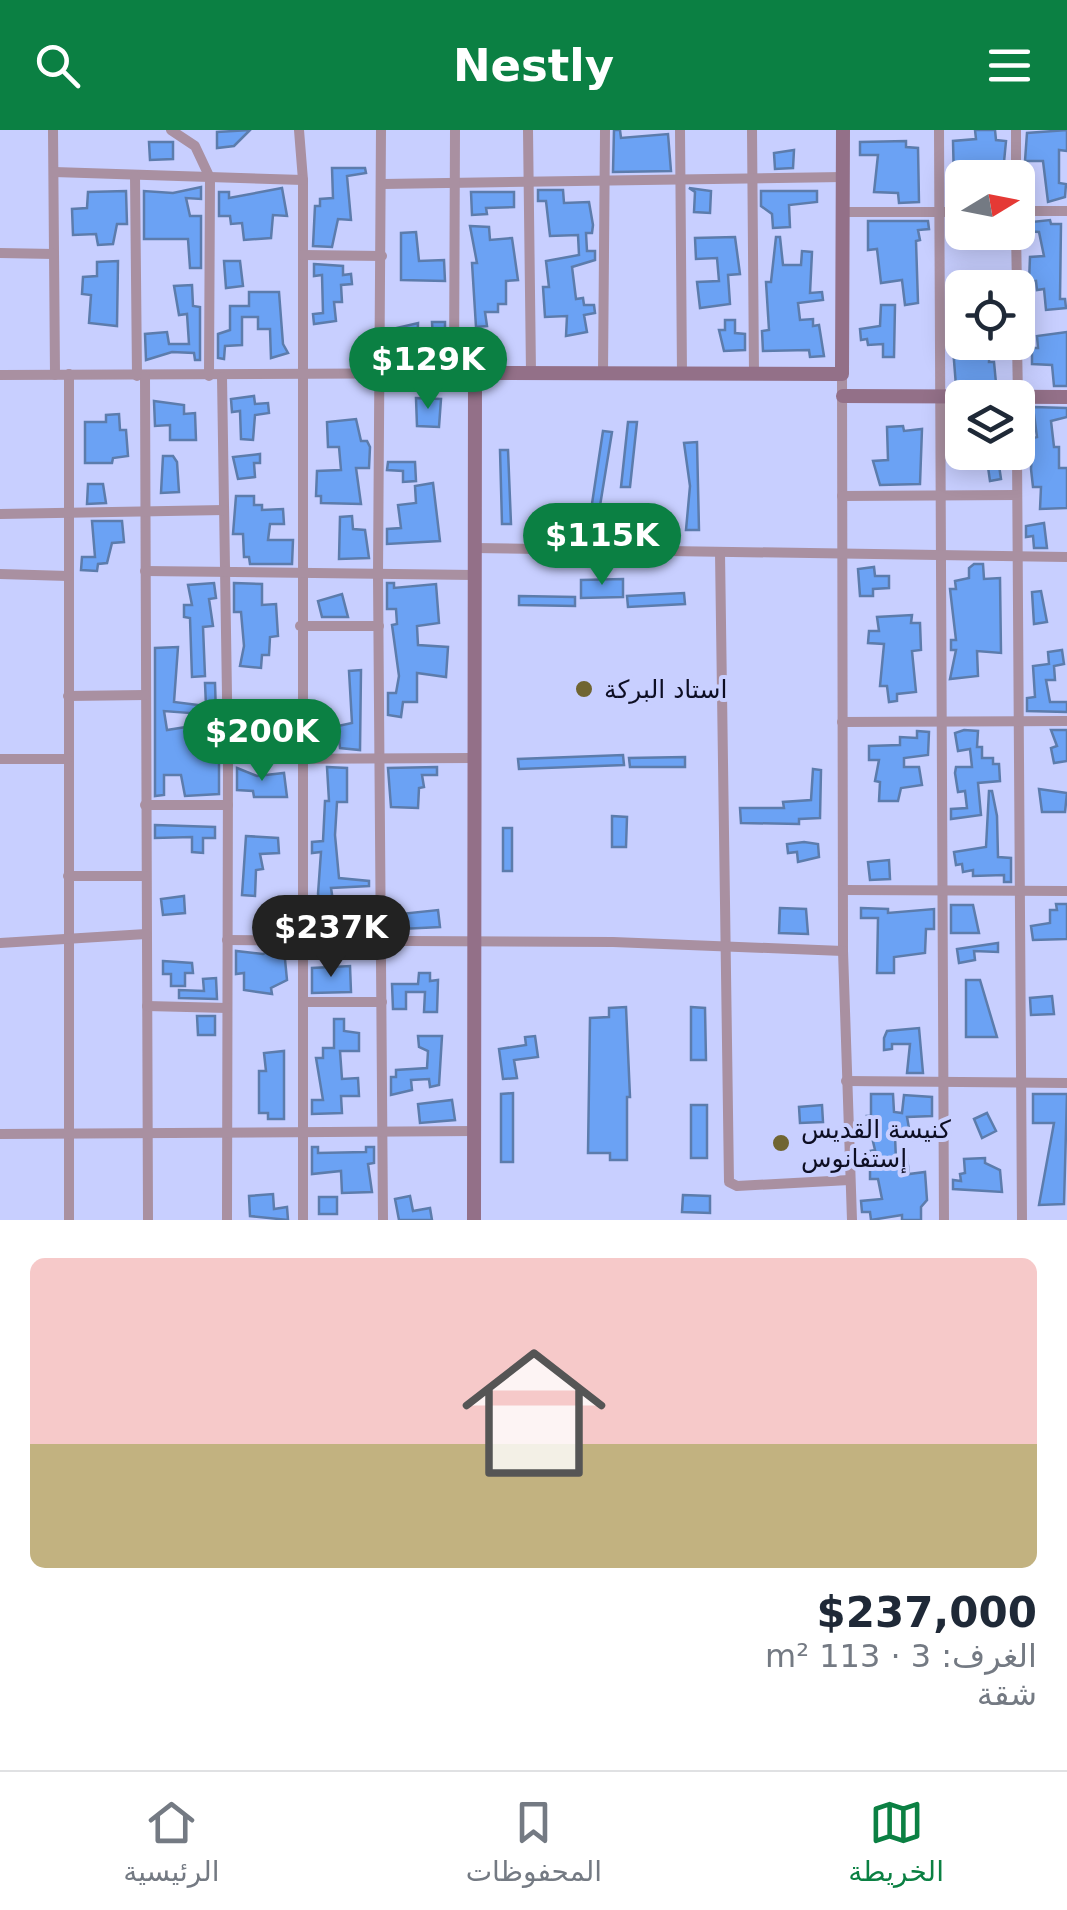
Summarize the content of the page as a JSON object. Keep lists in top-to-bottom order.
{
  "places": ["استاد البركة", "كنيسة القديس إستفانوس"],
  "north": "right",
  "page": {
    "header": "Nestly",
    "price": [
      "$129K",
      "$115K",
      "$200K",
      "$237K"
    ],
    "list": [
      {
        "name": "$237,000",
        "note": "الغرف: 3 · 113 m² · شقة"
      }
    ],
    "tabs": ["الخريطة", "المحفوظات", "الرئيسية"]
  }
}
